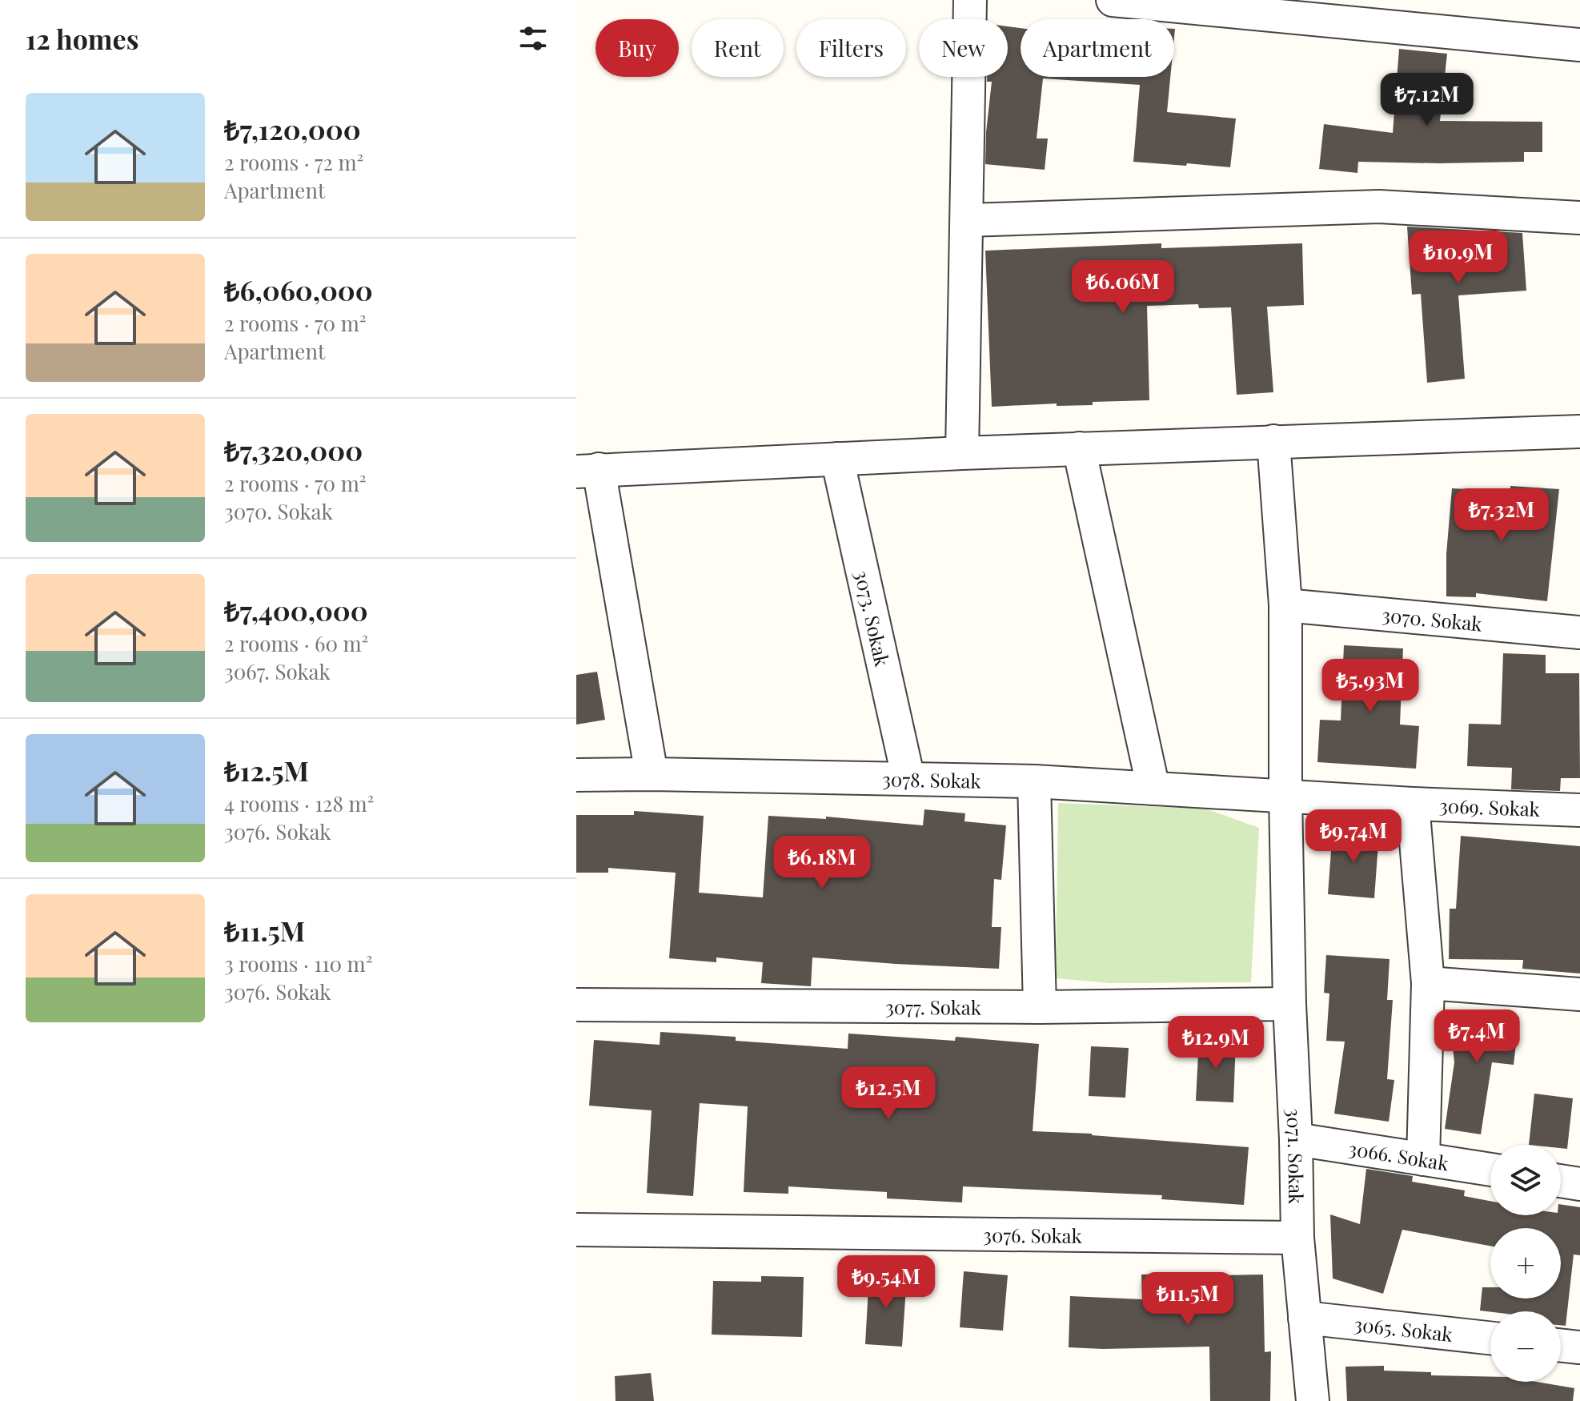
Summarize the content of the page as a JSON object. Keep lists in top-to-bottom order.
{
  "streets": {
    "street": [
      "3073. Sokak",
      "3070. Sokak",
      "3078. Sokak",
      "3069. Sokak",
      "3077. Sokak",
      "3066. Sokak",
      "3071. Sokak",
      "3076. Sokak",
      "3065. Sokak"
    ]
  },
  "crossings": [
    ["3073. Sokak", "3078. Sokak"],
    ["3070. Sokak", "3071. Sokak"],
    ["3078. Sokak", "3069. Sokak"],
    ["3078. Sokak", "3071. Sokak"],
    ["3069. Sokak", "3071. Sokak"],
    ["3077. Sokak", "3071. Sokak"],
    ["3066. Sokak", "3071. Sokak"],
    ["3071. Sokak", "3076. Sokak"],
    ["3071. Sokak", "3065. Sokak"]
  ],
  "page": {
    "heading": "12 homes",
    "chip": [
      "Buy",
      "Rent",
      "Filters",
      "New",
      "Apartment"
    ],
    "price": [
      "₺7.12M",
      "₺10.9M",
      "₺6.06M",
      "₺7.32M",
      "₺5.93M",
      "₺9.74M",
      "₺6.18M",
      "₺7.4M",
      "₺12.9M",
      "₺12.5M",
      "₺9.54M",
      "₺11.5M"
    ],
    "list": [
      {
        "name": "₺7,120,000",
        "note": "2 rooms · 72 m² · Apartment"
      },
      {
        "name": "₺6,060,000",
        "note": "2 rooms · 70 m² · Apartment"
      },
      {
        "name": "₺7,320,000",
        "note": "2 rooms · 70 m² · 3070. Sokak"
      },
      {
        "name": "₺7,400,000",
        "note": "2 rooms · 60 m² · 3067. Sokak"
      },
      {
        "name": "₺12.5M",
        "note": "4 rooms · 128 m² · 3076. Sokak"
      },
      {
        "name": "₺11.5M",
        "note": "3 rooms · 110 m² · 3076. Sokak"
      }
    ],
    "map_buttons": ["+", "−"]
  }
}
